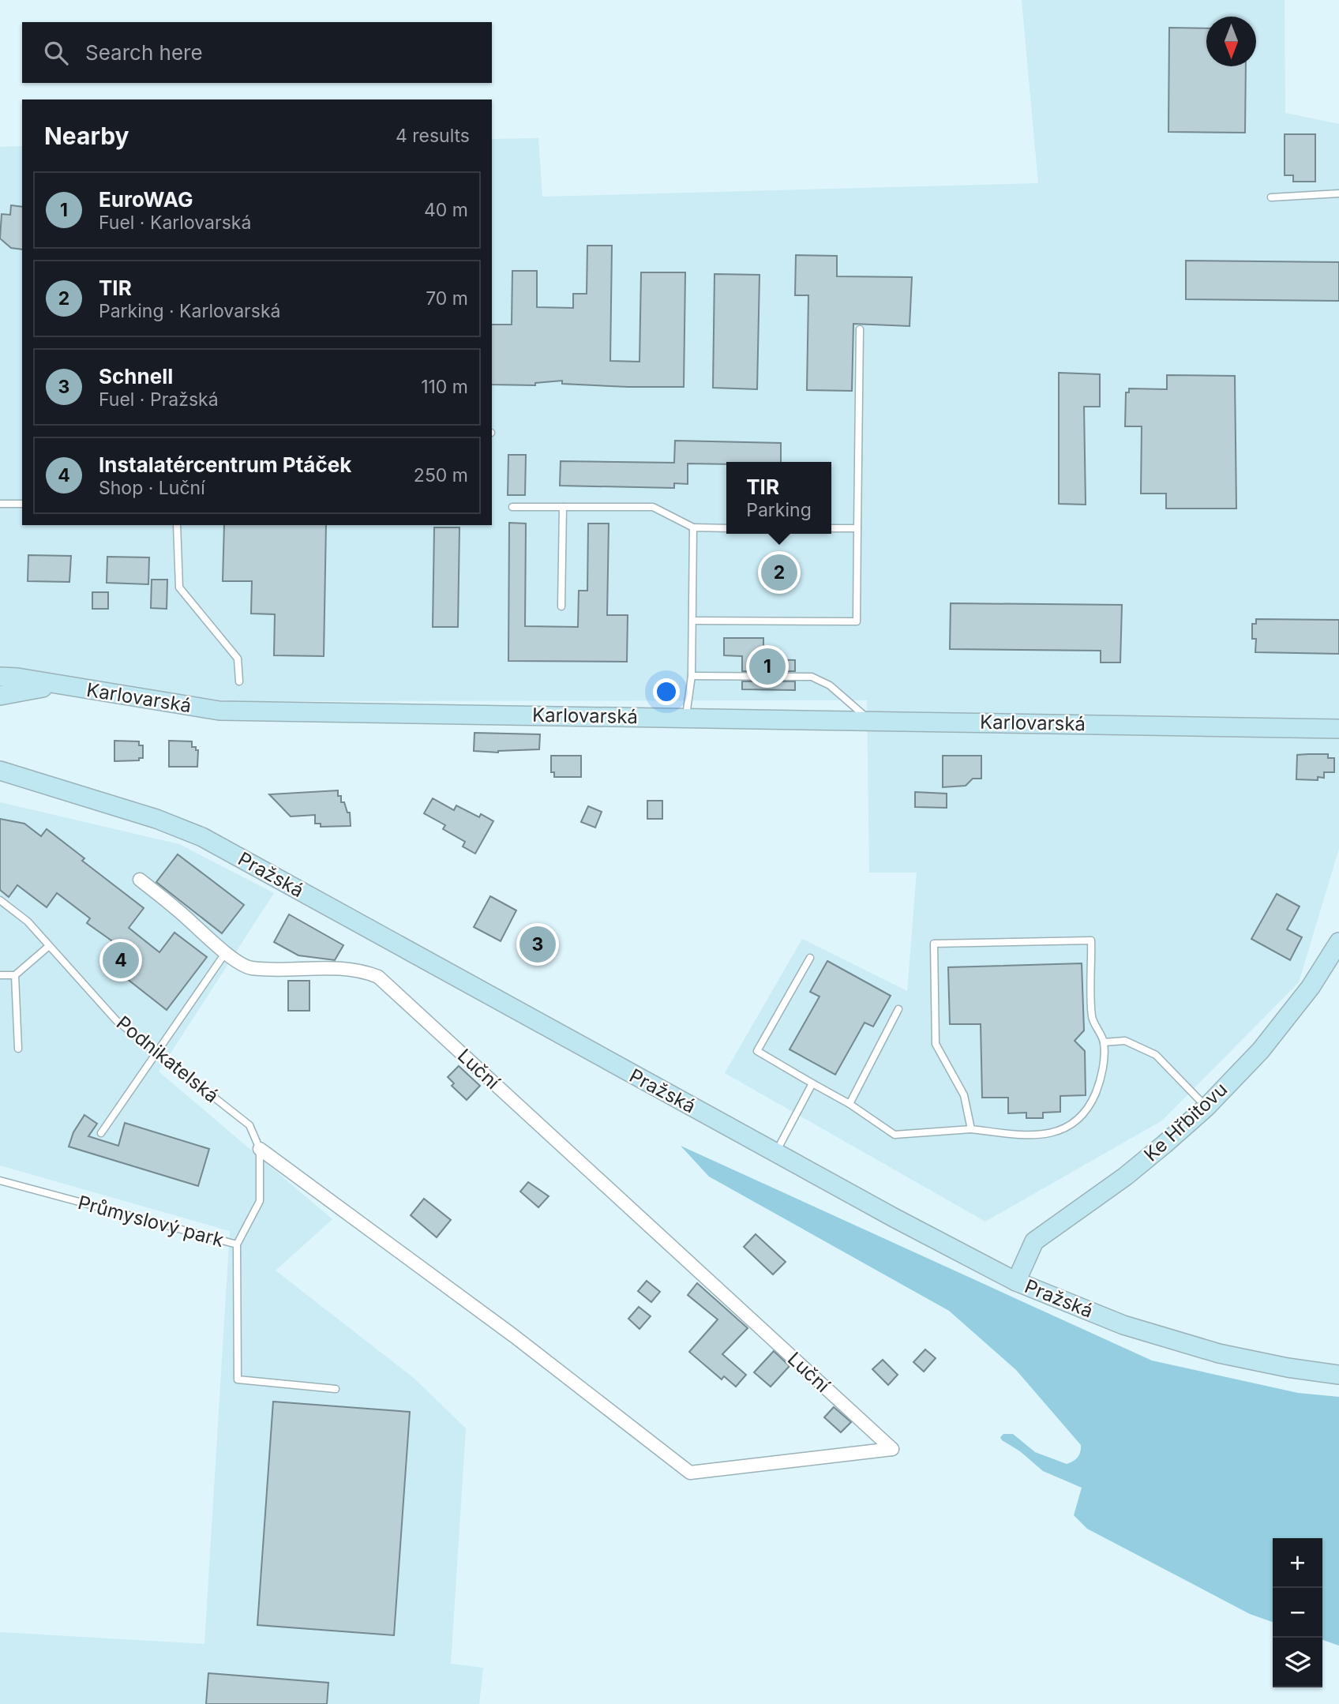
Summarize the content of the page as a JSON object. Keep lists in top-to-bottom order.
{
  "streets": {
    "main road": ["Karlovarská", "Pražská", "Ke Hřbitovu"],
    "street": ["Luční"],
    "lane": ["Podnikatelská", "Průmyslový park"]
  },
  "crossings": [
    ["Pražská", "Ke Hřbitovu"],
    ["Podnikatelská", "Luční"],
    ["Podnikatelská", "Průmyslový park"]
  ],
  "north": "bottom",
  "page": {
    "search": "Search here",
    "heading": ["Nearby", "4 results"],
    "list": [
      {
        "mark": "1",
        "name": "EuroWAG",
        "note": "Fuel · Karlovarská",
        "value": "40 m"
      },
      {
        "mark": "2",
        "name": "TIR",
        "note": "Parking · Karlovarská",
        "value": "70 m"
      },
      {
        "mark": "3",
        "name": "Schnell",
        "note": "Fuel · Pražská",
        "value": "110 m"
      },
      {
        "mark": "4",
        "name": "Instalatércentrum Ptáček",
        "note": "Shop · Luční",
        "value": "250 m"
      }
    ],
    "popup": ["TIR", "Parking"],
    "pins": [
      "2",
      "1",
      "3",
      "4"
    ],
    "map_buttons": ["+", "−"]
  }
}
